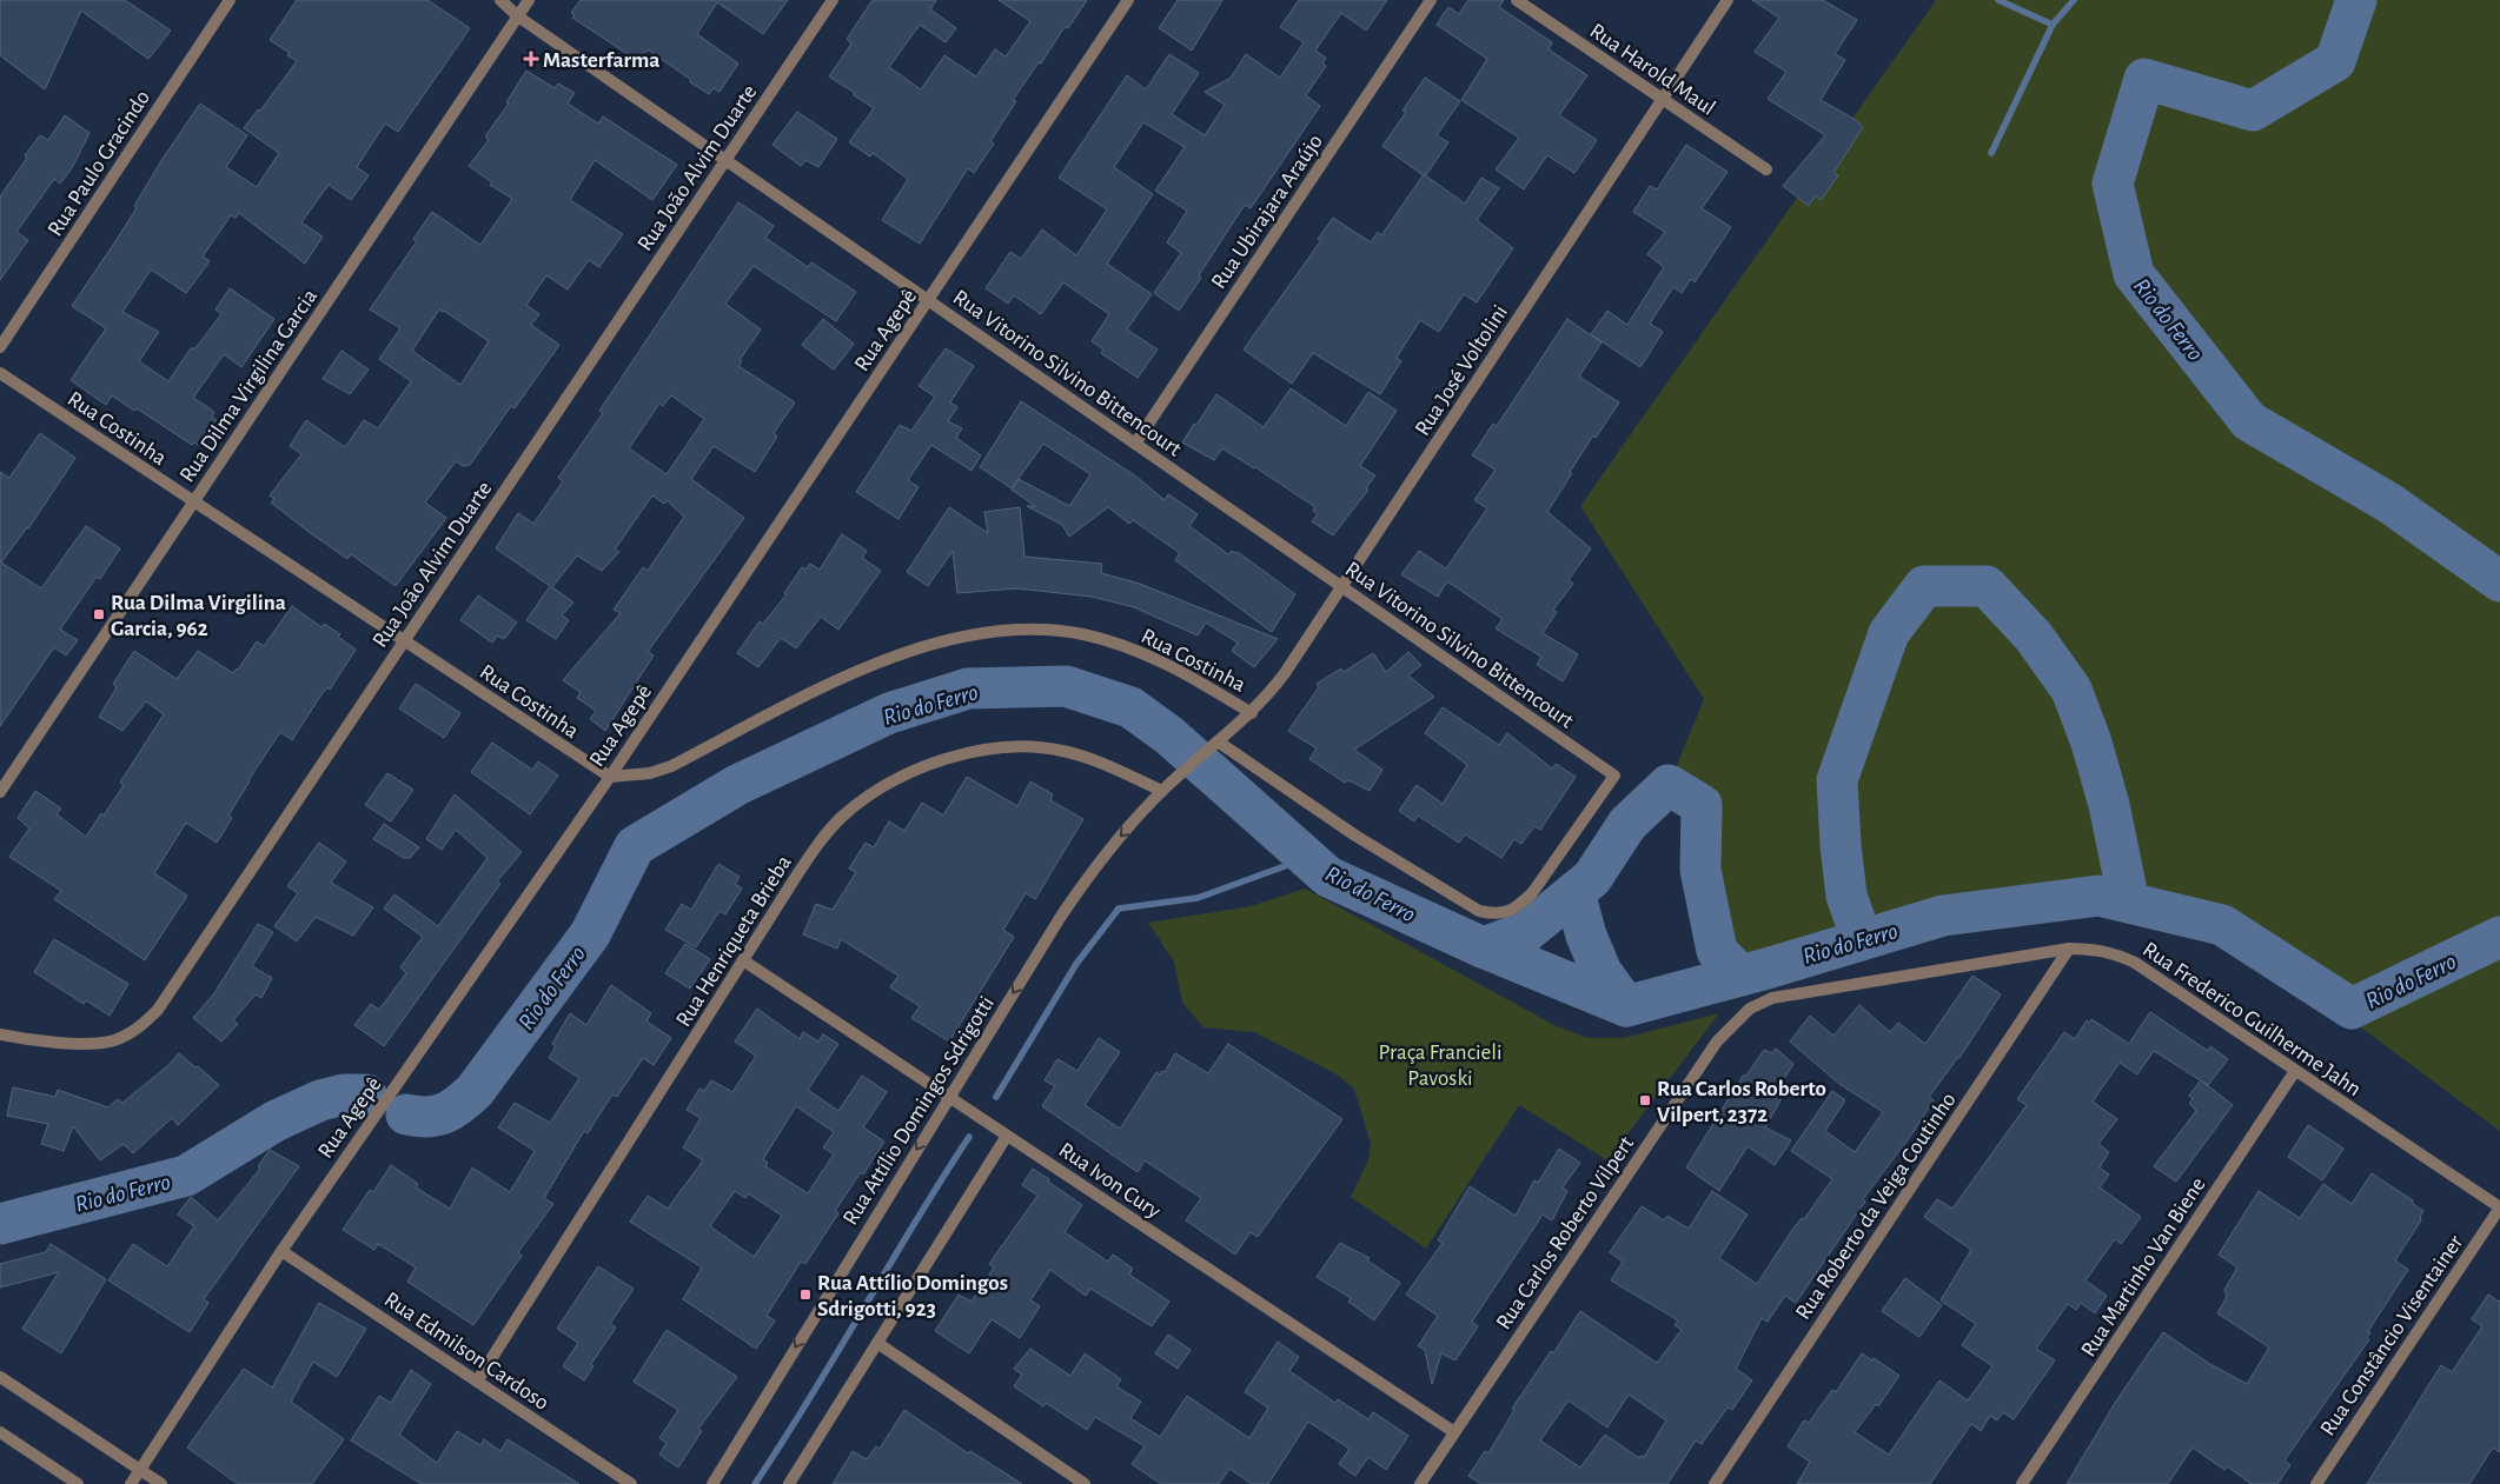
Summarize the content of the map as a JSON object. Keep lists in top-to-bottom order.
{
  "streets": {
    "street": [
      "Rua Harold Maul",
      "Rua Paulo Gracindo",
      "Rua João Alvim Duarte",
      "Rua Ubirajara Araújo",
      "Rua Agepê",
      "Rua José Voltolini",
      "Rua Vitorino Silvino Bittencourt",
      "Rua Dilma Virgilina Garcia",
      "Rua Costinha",
      "Rua Henriqueta Brieba",
      "Rua Frederico Guilherme Jahn",
      "Rua Attílio Domingos Sdrigotti",
      "Rua Ivon Cury",
      "Rua Roberto da Veiga Coutinho",
      "Rua Carlos Roberto Vilpert",
      "Rua Martinho Van Biene",
      "Rua Constâncio Visentainer",
      "Rua Edmilson Cardoso"
    ]
  },
  "crossings": [
    ["Rua Harold Maul", "Rua José Voltolini"],
    ["Rua João Alvim Duarte", "Rua Vitorino Silvino Bittencourt"],
    ["Rua João Alvim Duarte", "Rua Costinha"],
    ["Rua Ubirajara Araújo", "Rua Vitorino Silvino Bittencourt"],
    ["Rua Agepê", "Rua Vitorino Silvino Bittencourt"],
    ["Rua Agepê", "Rua Costinha"],
    ["Rua Agepê", "Rua Edmilson Cardoso"],
    ["Rua José Voltolini", "Rua Vitorino Silvino Bittencourt"],
    ["Rua José Voltolini", "Rua Costinha"],
    ["Rua José Voltolini", "Rua Attílio Domingos Sdrigotti"],
    ["Rua Vitorino Silvino Bittencourt", "Rua Dilma Virgilina Garcia"],
    ["Rua Dilma Virgilina Garcia", "Rua Costinha"],
    ["Rua Henriqueta Brieba", "Rua Attílio Domingos Sdrigotti"],
    ["Rua Henriqueta Brieba", "Rua Ivon Cury"],
    ["Rua Henriqueta Brieba", "Rua Edmilson Cardoso"],
    ["Rua Frederico Guilherme Jahn", "Rua Roberto da Veiga Coutinho"],
    ["Rua Frederico Guilherme Jahn", "Rua Carlos Roberto Vilpert"],
    ["Rua Frederico Guilherme Jahn", "Rua Martinho Van Biene"],
    ["Rua Frederico Guilherme Jahn", "Rua Constâncio Visentainer"],
    ["Rua Attílio Domingos Sdrigotti", "Rua Ivon Cury"],
    ["Rua Ivon Cury", "Rua Carlos Roberto Vilpert"]
  ],
  "water": ["Rio do Ferro"],
  "parks": ["Praça Francieli Pavoski"],
  "places": {
    "health": ["Masterfarma"],
    "transit": ["Rua Dilma Virgilina Garcia, 962", "Rua Carlos Roberto Vilpert, 2372", "Rua Attílio Domingos Sdrigotti, 923"]
  }
}
